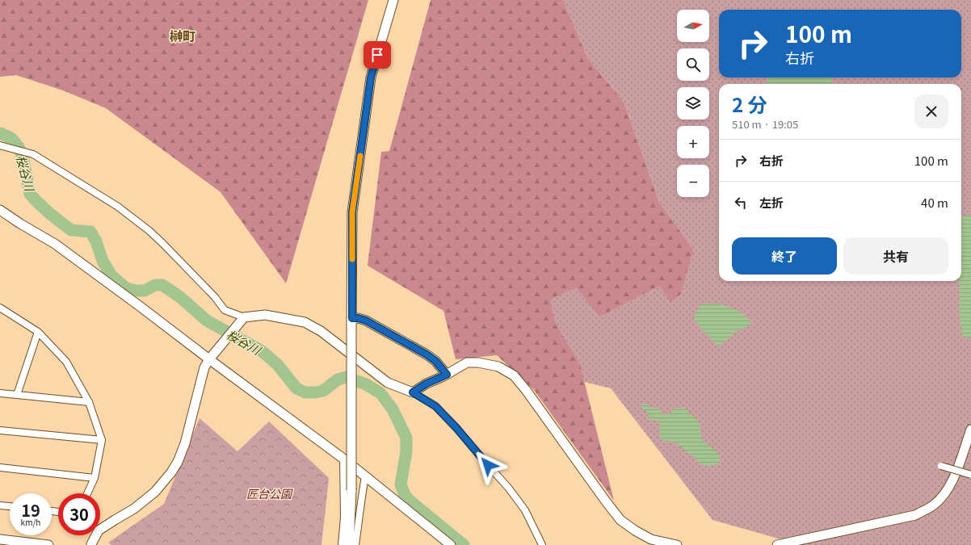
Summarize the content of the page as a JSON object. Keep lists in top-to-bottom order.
{
  "districts": ["榊町"],
  "water": ["桜谷川"],
  "parks": ["匠台公園"],
  "north": "right",
  "page": {
    "map_buttons": ["+", "−"],
    "turn": ["100 m", "右折"],
    "heading": ["2 分", "510 m · 19:05"],
    "list": [
      {
        "name": "右折",
        "value": "100 m"
      },
      {
        "name": "左折",
        "value": "40 m"
      }
    ],
    "buttons": ["終了", "共有"],
    "speed": "19 km/h",
    "limit": "30"
  }
}
